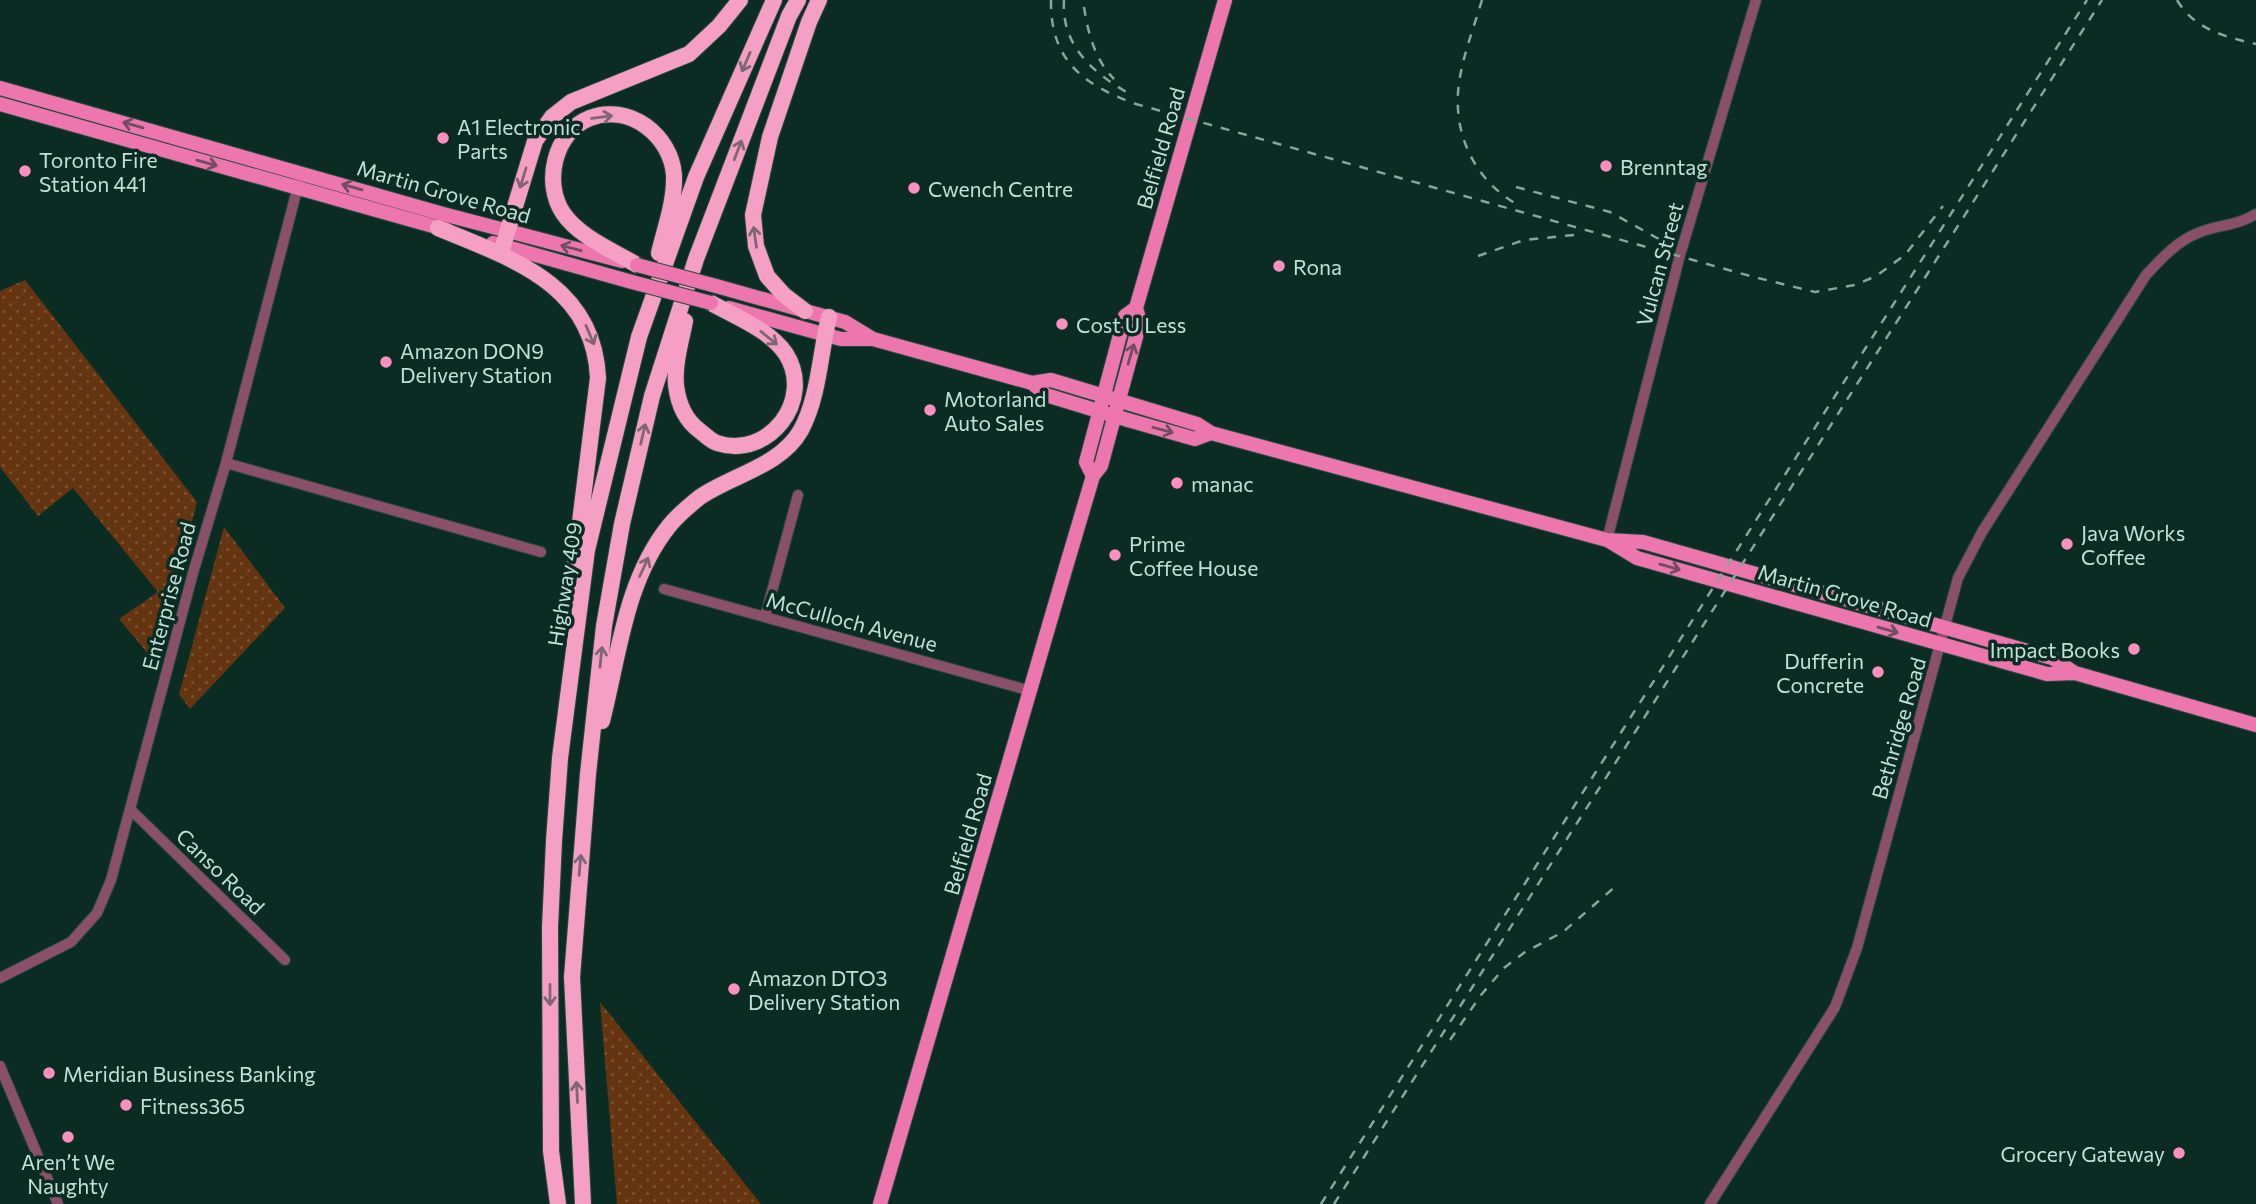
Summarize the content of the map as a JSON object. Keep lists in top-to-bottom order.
{
  "streets": {
    "highway": ["Highway 409"],
    "main road": ["Belfield Road", "Martin Grove Road"],
    "street": [
      "Vulcan Street",
      "Enterprise Road",
      "McCulloch Avenue",
      "Bethridge Road",
      "Canso Road"
    ]
  },
  "crossings": [
    ["Belfield Road", "Martin Grove Road"],
    ["Belfield Road", "McCulloch Avenue"],
    ["Martin Grove Road", "Vulcan Street"],
    ["Martin Grove Road", "Enterprise Road"],
    ["Martin Grove Road", "Bethridge Road"],
    ["Enterprise Road", "Canso Road"]
  ],
  "places": [
    "A1 Electronic Parts",
    "Brenntag",
    "Toronto Fire Station 441",
    "Cwench Centre",
    "Rona",
    "Cost U Less",
    "Amazon DON9 Delivery Station",
    "Motorland Auto Sales",
    "manac",
    "Java Works Coffee",
    "Prime Coffee House",
    "Impact Books",
    "Dufferin Concrete",
    "Amazon DTO3 Delivery Station",
    "Meridian Business Banking",
    "Fitness365",
    "Aren’t We Naughty",
    "Grocery Gateway"
  ]
}
